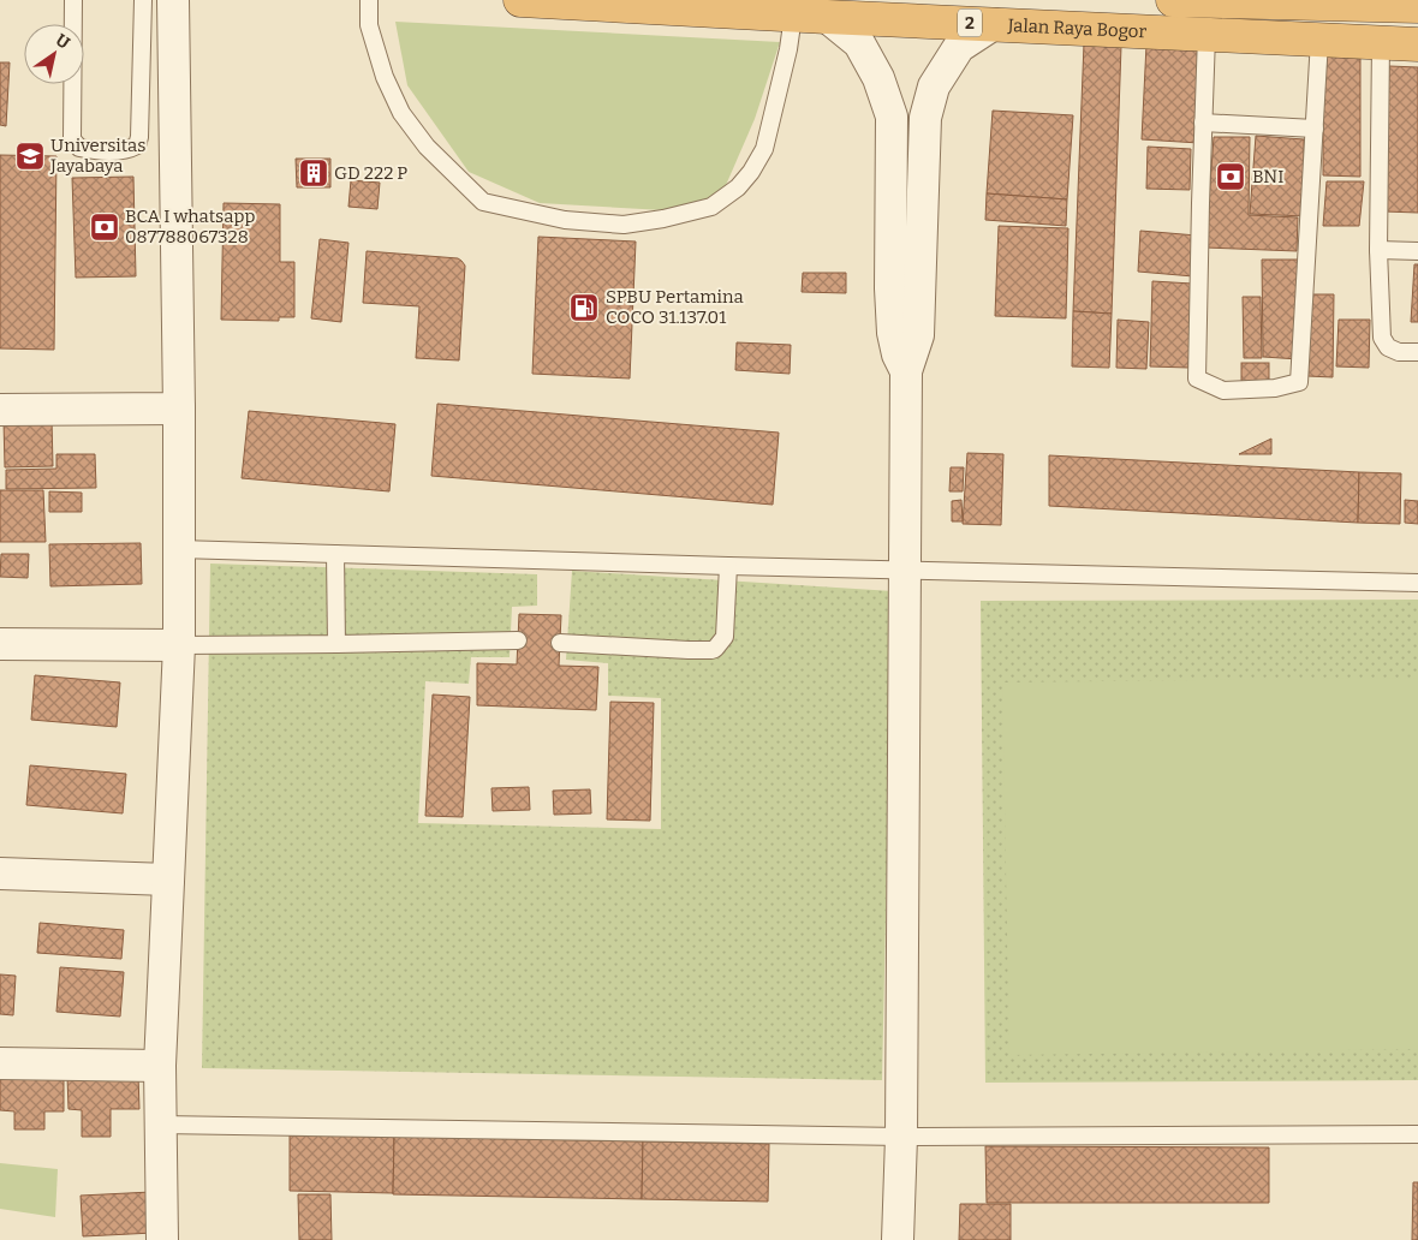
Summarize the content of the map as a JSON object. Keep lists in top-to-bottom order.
{
  "streets": {
    "highway": ["2", "Jalan Raya Bogor"]
  },
  "places": {
    "school or university": ["Universitas Jayabaya"],
    "building": ["GD 222 P"],
    "bank": ["BNI", "BCA I whatsapp 087788067328"],
    "fuel station": ["SPBU Pertamina COCO 31.137.01"]
  },
  "north": "top right"
}
